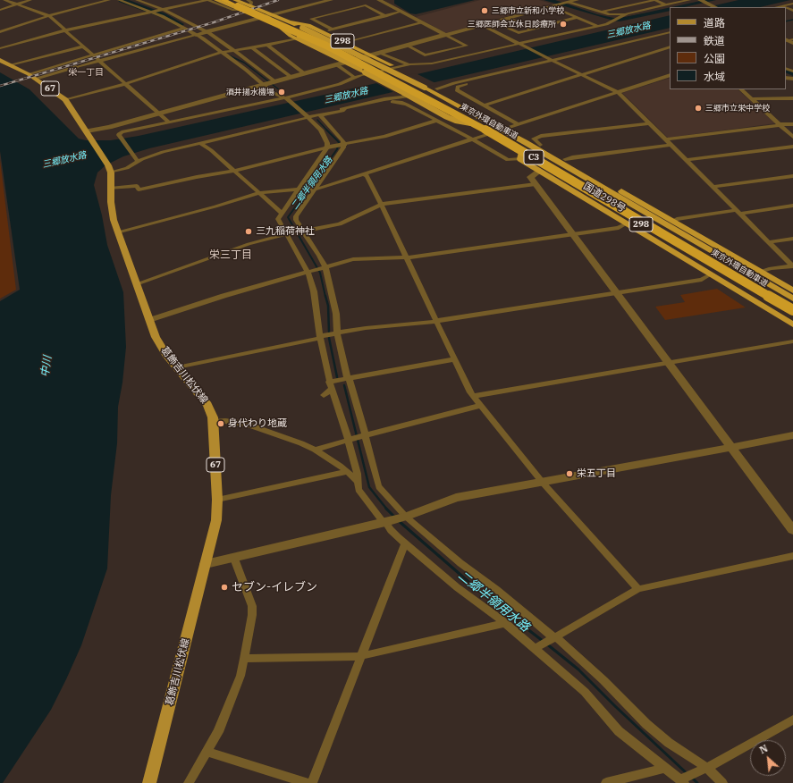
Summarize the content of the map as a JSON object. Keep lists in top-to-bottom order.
{
  "streets": {
    "highway": [
      "298",
      "東京外環自動車道",
      "C3",
      "国道298号"
    ],
    "main road": ["67", "葛飾吉川松伏線"]
  },
  "crossings": [
    ["67", "葛飾吉川松伏線"],
    ["東京外環自動車道", "国道298号"]
  ],
  "districts": ["栄一丁目", "栄三丁目"],
  "water": ["三郷放水路", "二郷半領用水路", "中川"],
  "places": [
    "三郷市立新和小学校",
    "三郷医師会立休日診療所",
    "酒井揚水機場",
    "三郷市立栄中学校",
    "三九稲荷神社",
    "身代わり地蔵",
    "栄五丁目",
    "セブン-イレブン"
  ],
  "legend": [
    "道路",
    "鉄道",
    "公園",
    "水域"
  ],
  "north": "top left"
}
